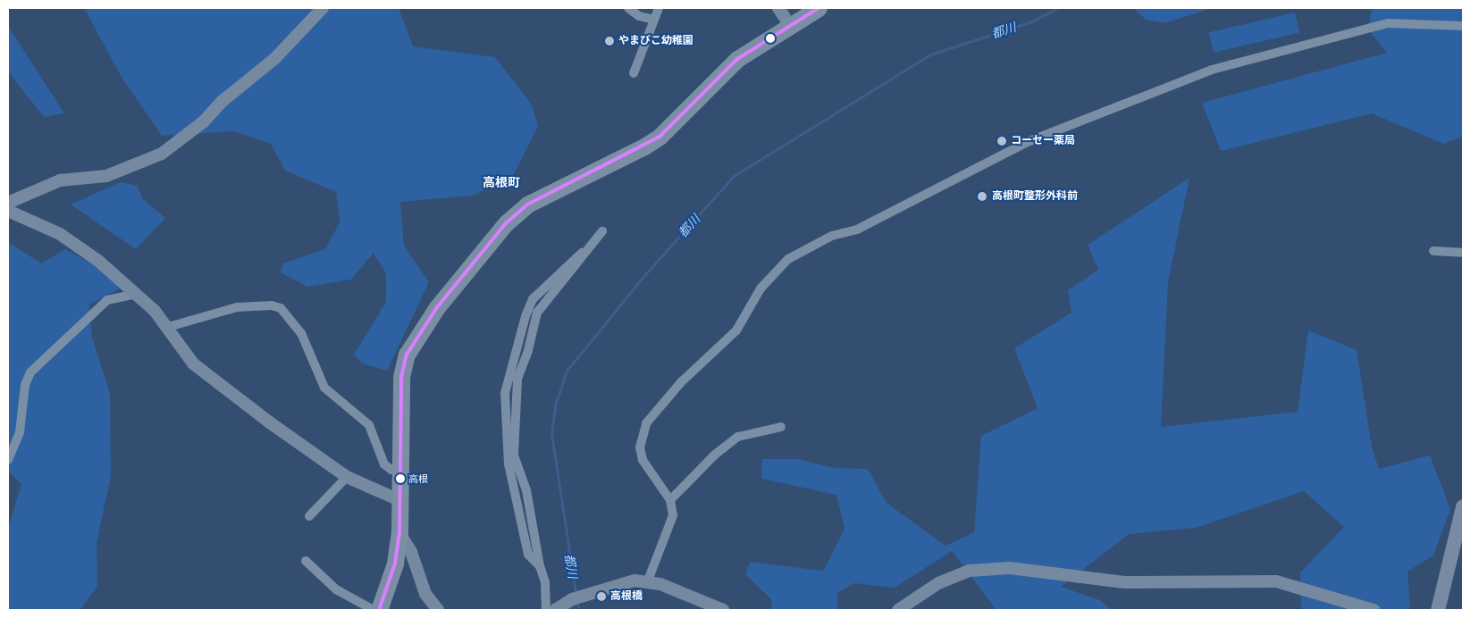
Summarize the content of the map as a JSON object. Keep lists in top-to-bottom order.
{
  "districts": ["高根町"],
  "water": ["都川"],
  "places": [
    "やまびこ幼稚園",
    "コーセー薬局",
    "高根町整形外科前",
    "高根",
    "高根橋"
  ]
}
